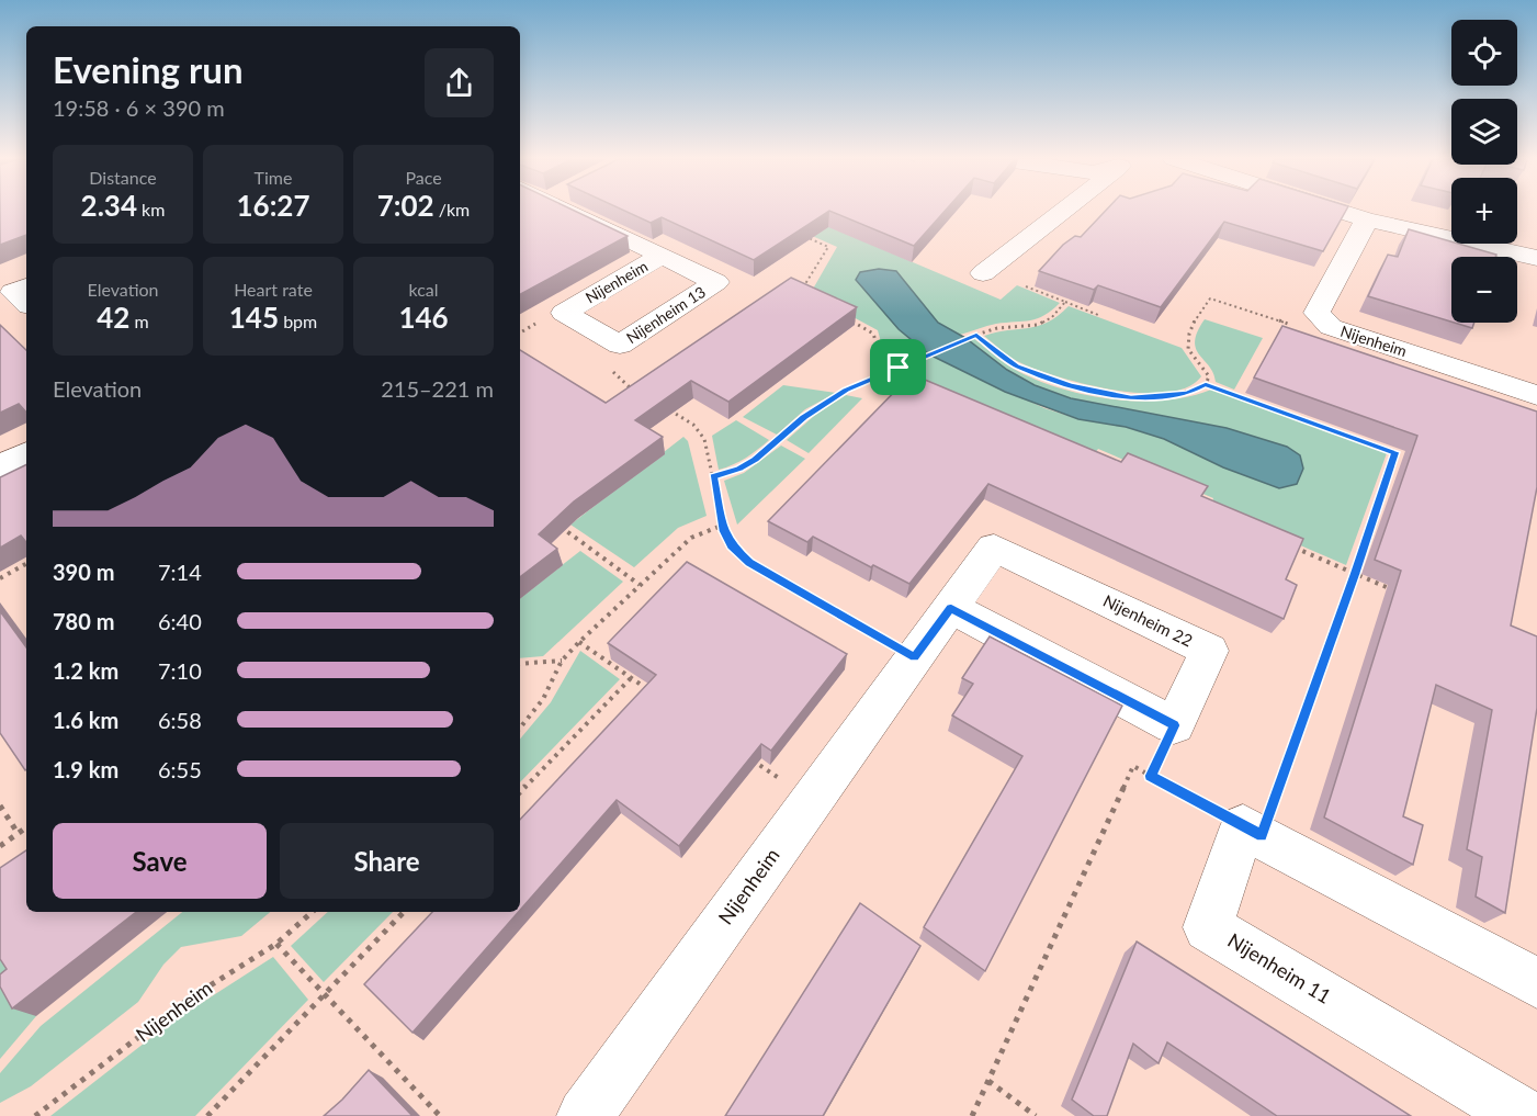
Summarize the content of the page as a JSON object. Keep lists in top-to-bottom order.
{
  "streets": {
    "street": [
      "Nijenheim",
      "Nijenheim 13",
      "Nijenheim 22",
      "Nijenheim 11"
    ]
  },
  "crossings": [
    ["Nijenheim", "Nijenheim 13"],
    ["Nijenheim", "Nijenheim 22"]
  ],
  "page": {
    "map_buttons": ["+", "−"],
    "heading": ["Evening run", "19:58 · 6 × 390 m"],
    "stats": [
      ["Distance", "2.34 km"],
      ["Time", "16:27"],
      ["Pace", "7:02 /km"],
      ["Elevation", "42 m"],
      ["Heart rate", "145 bpm"],
      ["kcal", "146"]
    ],
    "chart": ["Elevation", "215–221 m"],
    "list": [
      {
        "name": "390 m",
        "note": "7:14"
      },
      {
        "name": "780 m",
        "note": "6:40"
      },
      {
        "name": "1.2 km",
        "note": "7:10"
      },
      {
        "name": "1.6 km",
        "note": "6:58"
      },
      {
        "name": "1.9 km",
        "note": "6:55"
      }
    ],
    "buttons": ["Save", "Share"]
  }
}
